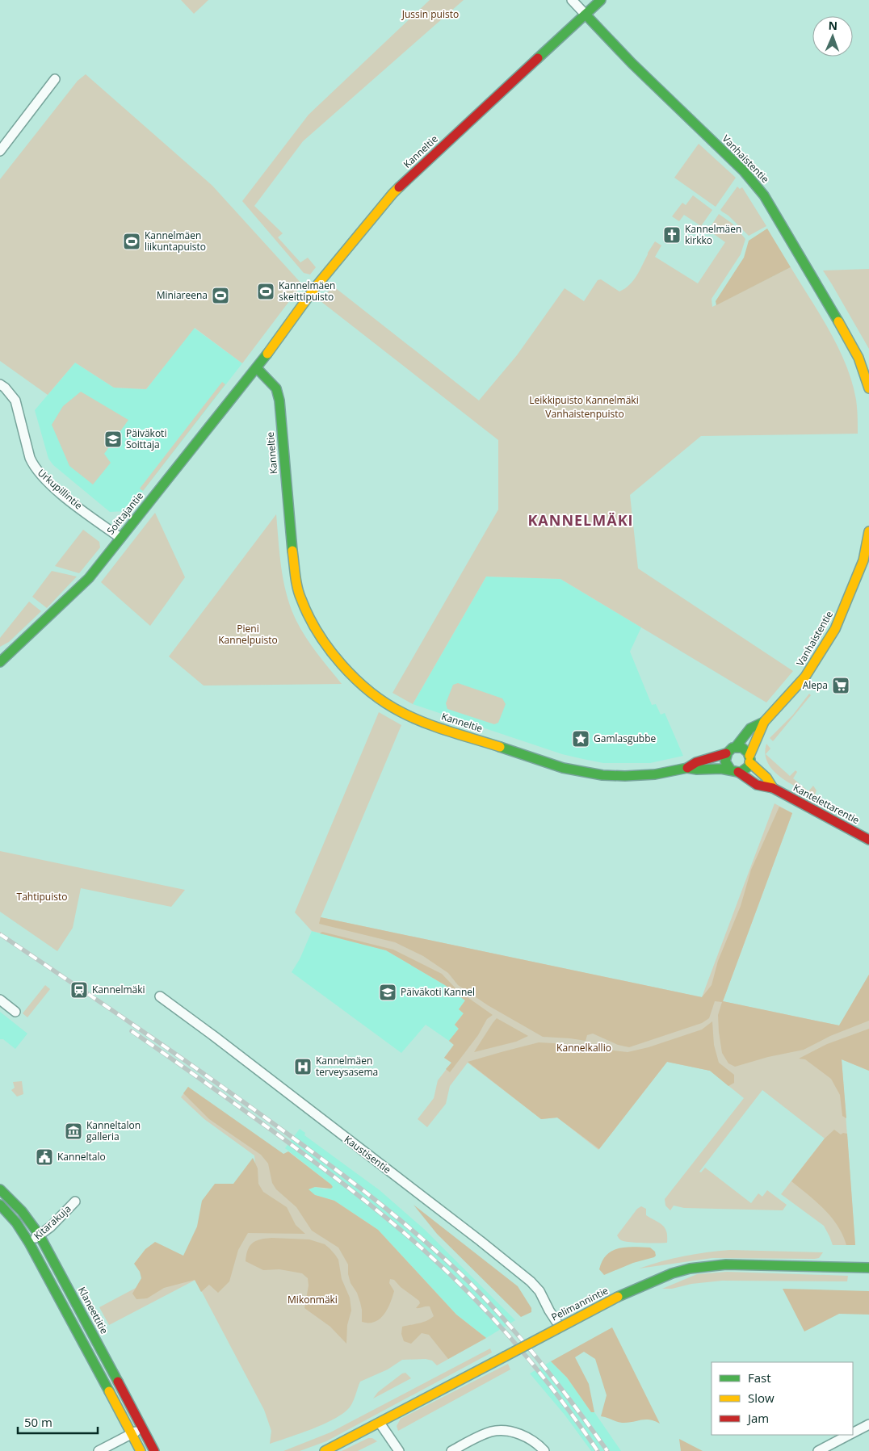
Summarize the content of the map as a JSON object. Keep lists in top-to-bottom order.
{
  "streets": {
    "street": [
      "Kanneltie",
      "Vanhaistentie",
      "Urkupillintie",
      "Soittajantie",
      "Kantelettarentie",
      "Kaustisentie",
      "Kitarakuja",
      "Pelimannintie",
      "Klaneettitie"
    ]
  },
  "crossings": [
    ["Kanneltie", "Vanhaistentie"],
    ["Kanneltie", "Soittajantie"],
    ["Kanneltie", "Kantelettarentie"],
    ["Vanhaistentie", "Kantelettarentie"],
    ["Urkupillintie", "Soittajantie"],
    ["Kaustisentie", "Pelimannintie"],
    ["Kitarakuja", "Klaneettitie"]
  ],
  "districts": ["KANNELMÄKI"],
  "parks": [
    "Jussin puisto",
    "Leikkipuisto Kannelmäki",
    "Vanhaistenpuisto",
    "Pieni Kannelpuisto",
    "Tahtipuisto",
    "Kannelkallio",
    "Mikonmäki"
  ],
  "places": {
    "church": ["Kannelmäen kirkko"],
    "sports": ["Kannelmäen liikuntapuisto", "Kannelmäen skeittipuisto", "Miniareena"],
    "school or university": ["Päiväkoti Soittaja", "Päiväkoti Kannel"],
    "supermarket": ["Alepa"],
    "place": ["Gamlasgubbe"],
    "station": ["Kannelmäki"],
    "hospital": ["Kannelmäen terveysasema"],
    "museum": ["Kanneltalon galleria"],
    "public building": ["Kanneltalo"]
  },
  "legend": ["Fast", "Slow", "Jam"],
  "scale_bar": "50 m",
  "north": "top"
}
